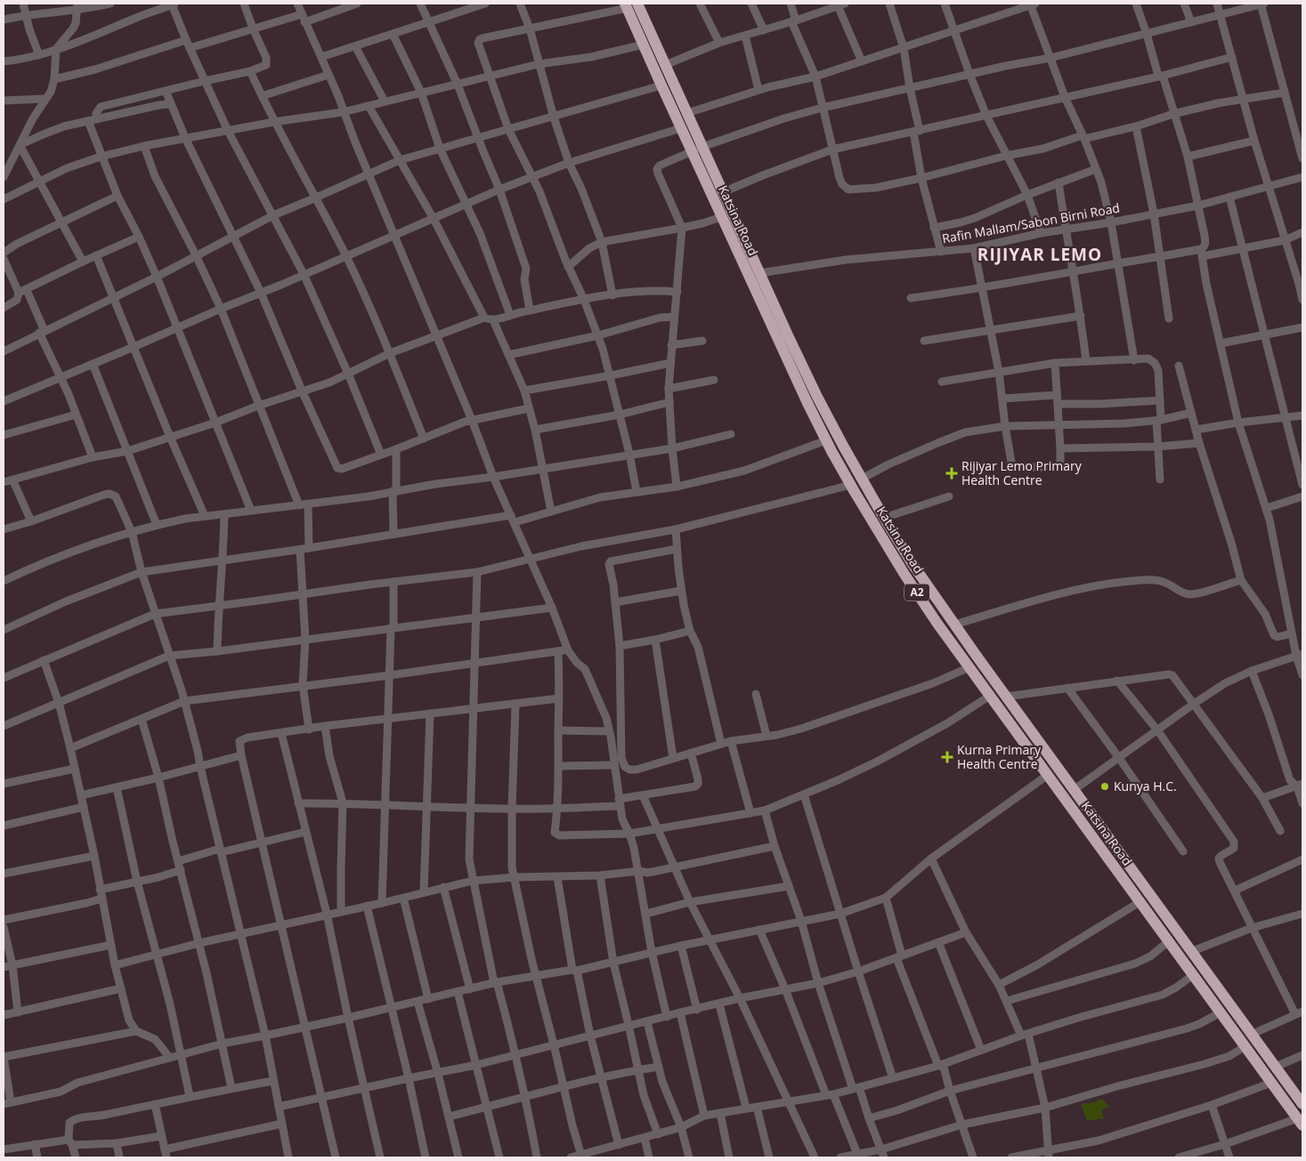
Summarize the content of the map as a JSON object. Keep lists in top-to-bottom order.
{
  "streets": {
    "highway": ["Katsina Road", "A2"],
    "street": ["Rafin Mallam/Sabon Birni Road"]
  },
  "crossings": [
    ["Katsina Road", "Rafin Mallam/Sabon Birni Road"]
  ],
  "districts": ["RIJIYAR LEMO"],
  "places": {
    "health": ["Rijiyar Lemo Primary Health Centre", "Kurna Primary Health Centre"],
    "other": ["Kunya H.C."]
  }
}
